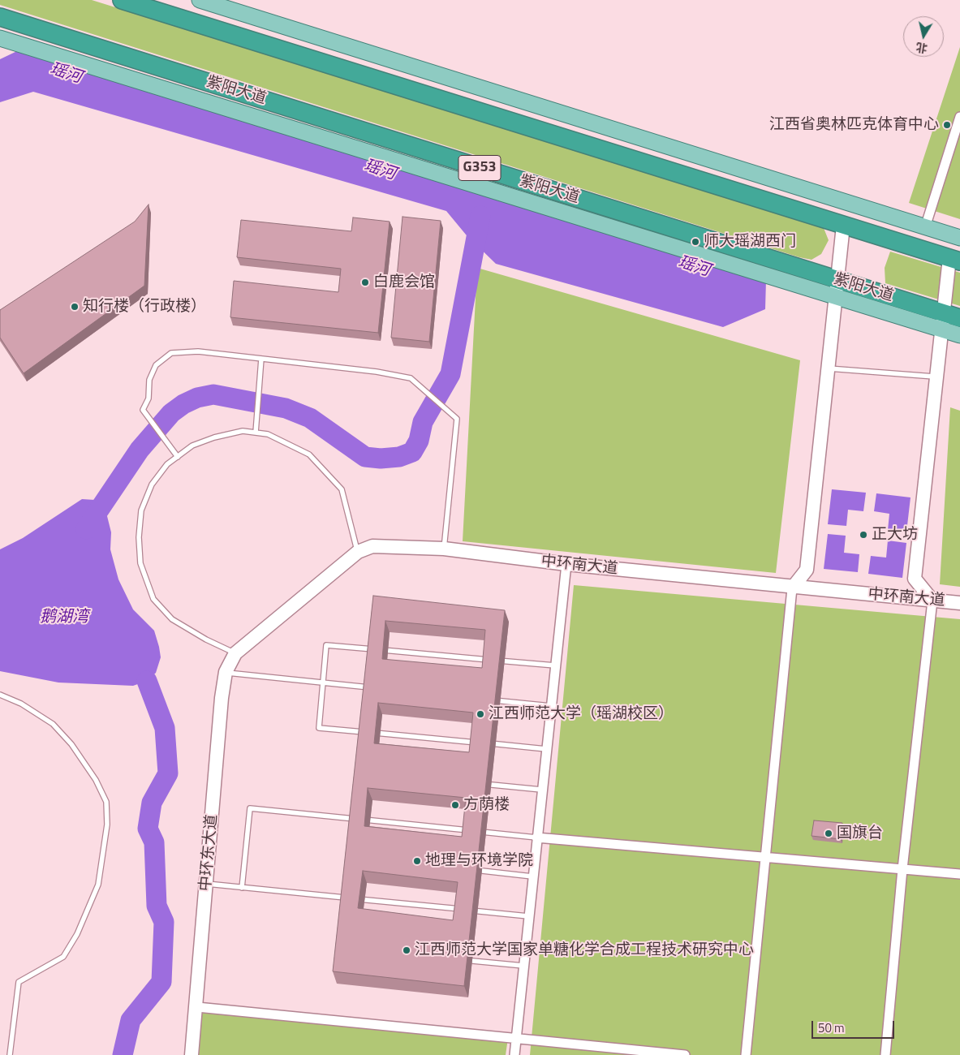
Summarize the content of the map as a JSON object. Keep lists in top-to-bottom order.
{
  "streets": {
    "highway": ["紫阳大道", "G353"],
    "street": ["中环南大道", "中环东大道"]
  },
  "crossings": [
    ["中环南大道", "中环东大道"]
  ],
  "water": ["瑶河", "鹅湖湾"],
  "places": [
    "江西省奥林匹克体育中心",
    "师大瑶湖西门",
    "白鹿会馆",
    "知行楼（行政楼）",
    "正大坊",
    "江西师范大学（瑶湖校区）",
    "方荫楼",
    "国旗台",
    "地理与环境学院",
    "江西师范大学国家单糖化学合成工程技术研究中心"
  ],
  "scale_bar": "50 m",
  "north": "bottom"
}
